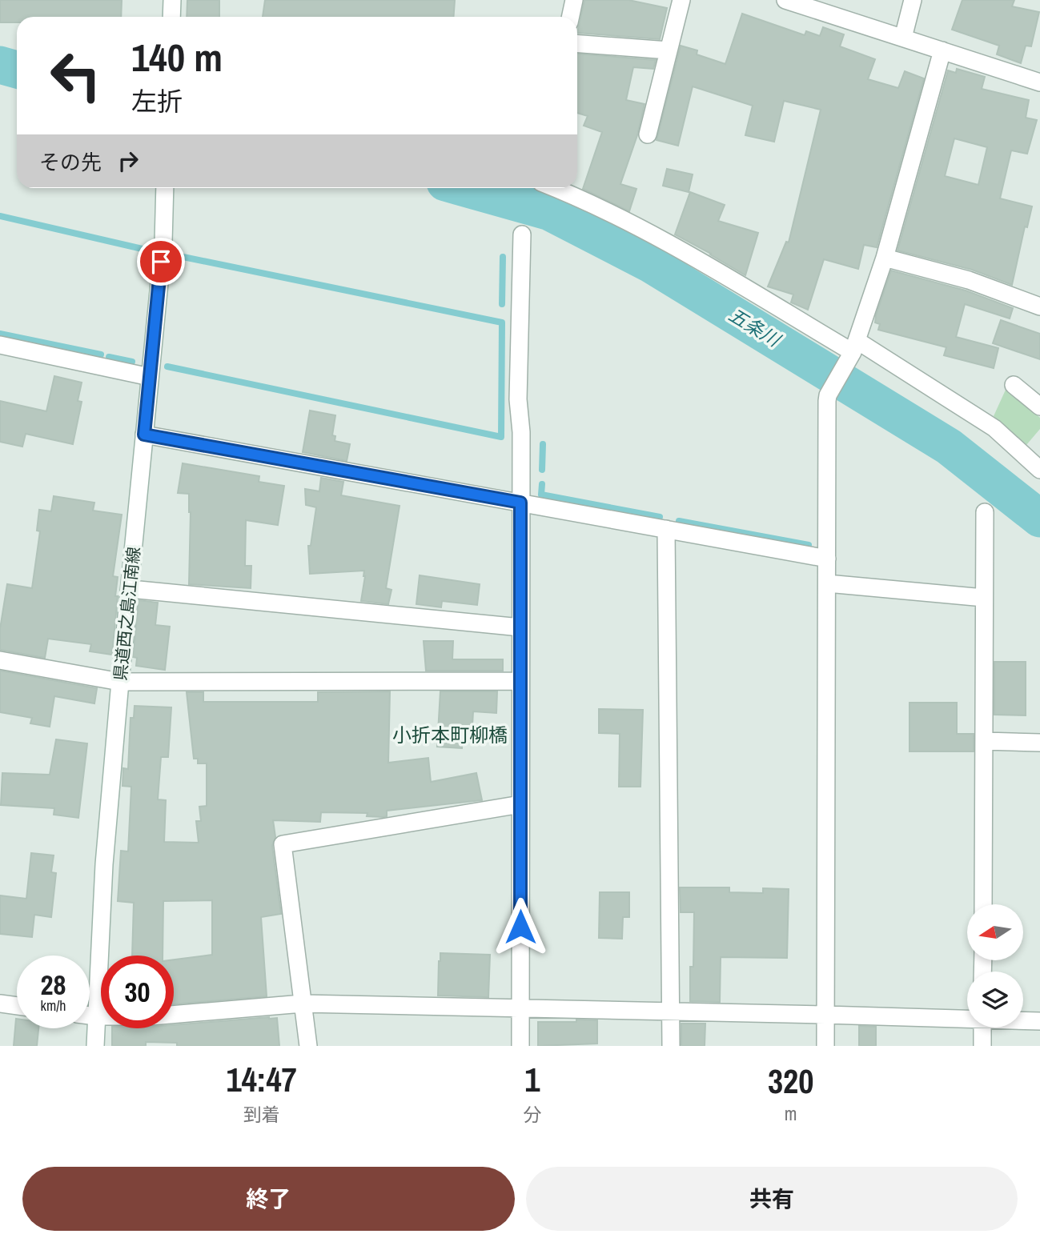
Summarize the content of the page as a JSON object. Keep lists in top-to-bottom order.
{
  "streets": {
    "street": ["県道西之島江南線"]
  },
  "districts": ["小折本町柳橋"],
  "water": ["五条川"],
  "north": "left",
  "page": {
    "turn": ["140 m", "左折"],
    "then": "その先",
    "speed": "28 km/h",
    "limit": "30",
    "eta": [
      "14:47",
      "到着",
      "1",
      "分",
      "320",
      "m"
    ],
    "buttons": ["終了", "共有"]
  }
}
